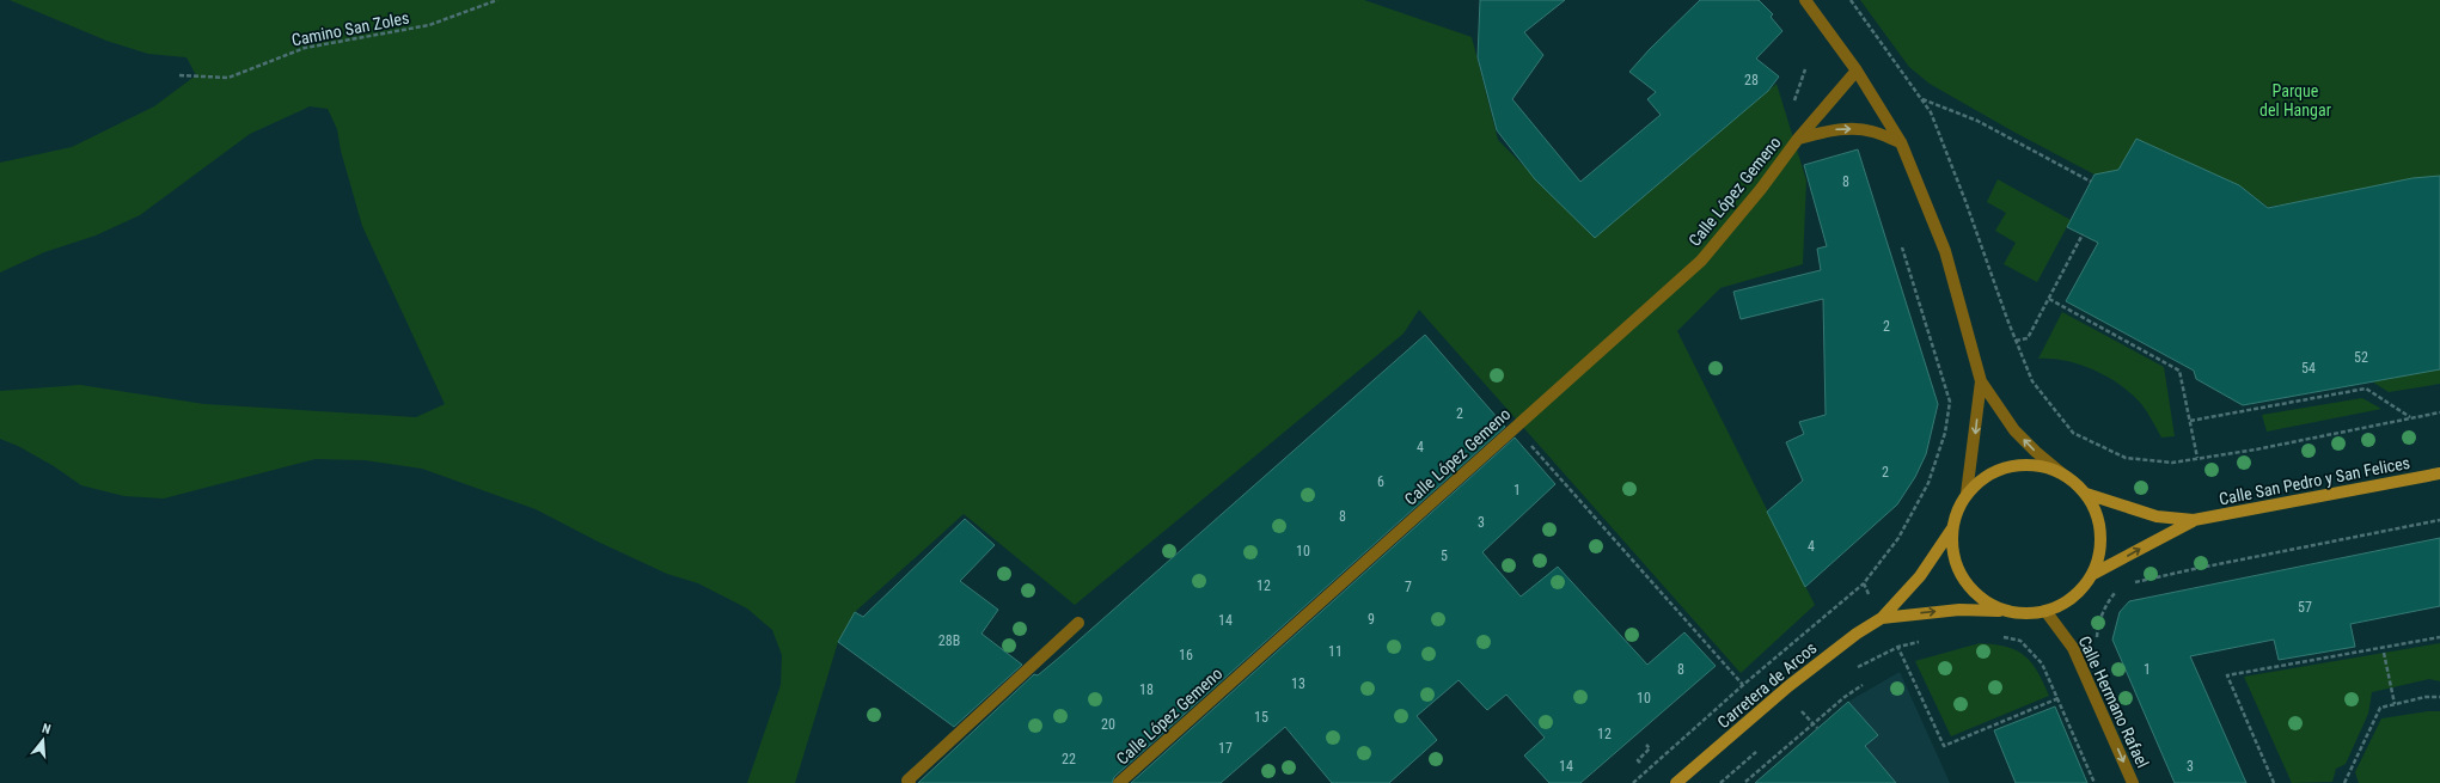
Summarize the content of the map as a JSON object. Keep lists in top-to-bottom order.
{
  "streets": {
    "street": [
      "Calle López Gemeno",
      "Calle San Pedro y San Felices",
      "Carretera de Arcos",
      "Calle Hermano Rafael"
    ],
    "path": ["Camino San Zoles"]
  },
  "crossings": [
    ["Calle San Pedro y San Felices", "Carretera de Arcos"],
    ["Calle San Pedro y San Felices", "Calle Hermano Rafael"],
    ["Carretera de Arcos", "Calle Hermano Rafael"]
  ],
  "one_way": ["Calle Hermano Rafael"],
  "parks": ["Parque del Hangar"],
  "house_numbers": [
    "28",
    "8",
    "2",
    "52",
    "54",
    "2",
    "4",
    "2",
    "6",
    "1",
    "8",
    "3",
    "4",
    "10",
    "5",
    "12",
    "7",
    "57",
    "9",
    "14",
    "28B",
    "11",
    "16",
    "8",
    "1",
    "13",
    "18",
    "10",
    "15",
    "20",
    "12",
    "17",
    "22",
    "14",
    "3"
  ],
  "north": "top"
}
